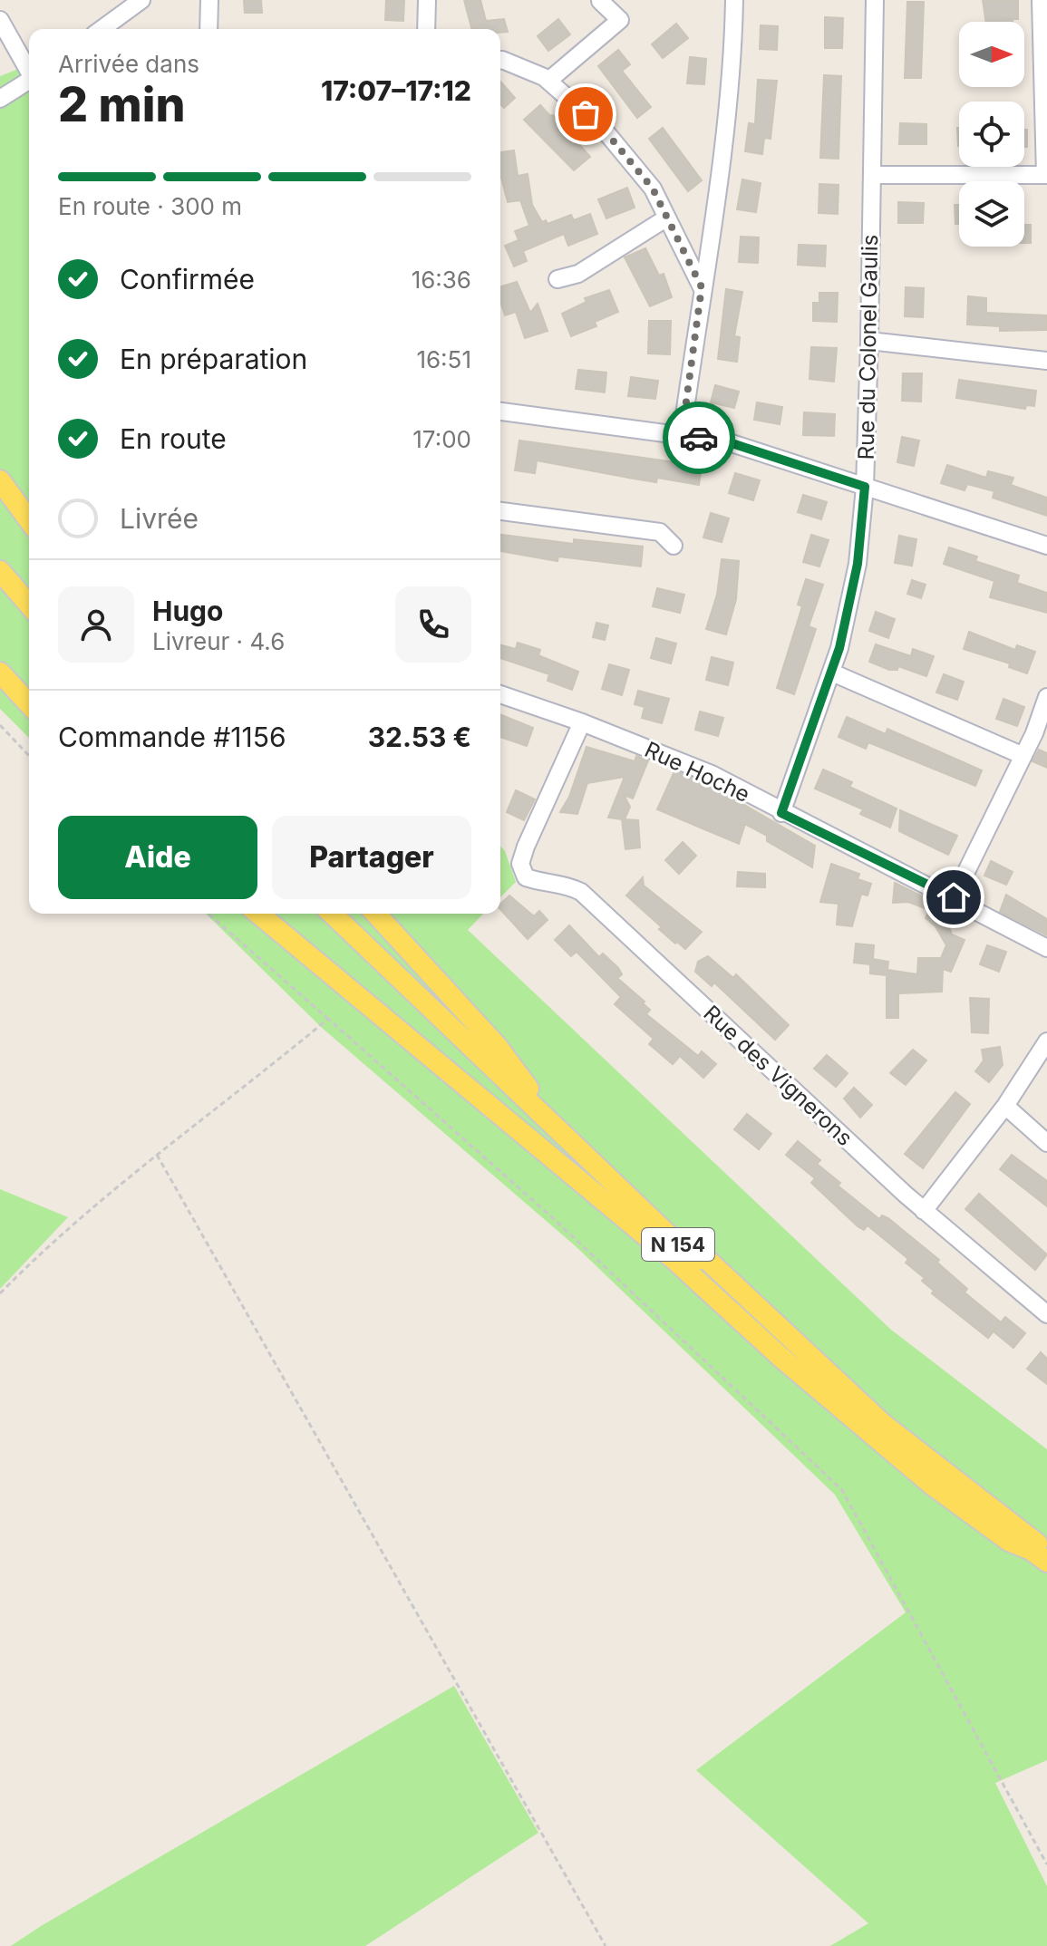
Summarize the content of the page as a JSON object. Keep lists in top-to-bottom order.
{
  "streets": {
    "main road": ["N 154"],
    "street": ["Rue du Colonel Gaulis", "Rue Hoche", "Rue des Vignerons"]
  },
  "crossings": [
    ["Rue du Colonel Gaulis", "Rue Hoche"],
    ["Rue Hoche", "Rue des Vignerons"]
  ],
  "north": "right",
  "page": {
    "heading": ["2 min", "Arrivée dans", "17:07–17:12"],
    "panel": [
      "Hugo",
      "Livreur · 4.6",
      "Commande #1156",
      "32.53 €"
    ],
    "bar": "En route · 300 m",
    "list": [
      ["Confirmée", "16:36"],
      ["En préparation", "16:51"],
      ["En route", "17:00"],
      "Livrée"
    ],
    "buttons": ["Aide", "Partager"]
  }
}
